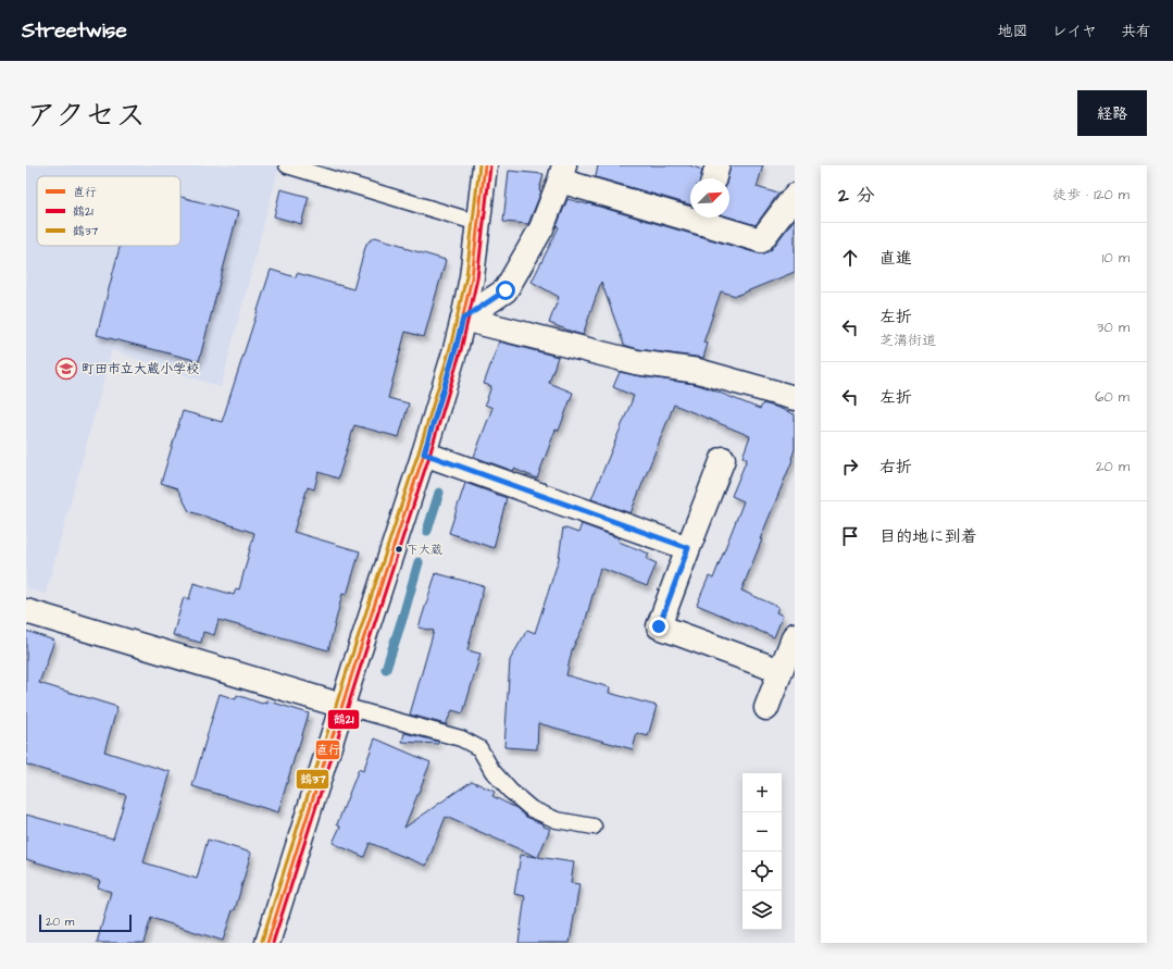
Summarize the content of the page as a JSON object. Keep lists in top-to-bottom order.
{
  "places": {
    "school or university": ["町田市立大蔵小学校"],
    "other": ["下大蔵"]
  },
  "lines": ["transit line 直行", "transit line 鶴37", "transit line 鶴21"],
  "legend": ["直行", "鶴21", "鶴37"],
  "scale_bar": "20 m",
  "north": "top right",
  "page": {
    "header": "Streetwise",
    "nav": ["地図", "レイヤ", "共有"],
    "title": "アクセス",
    "buttons": "経路",
    "heading": ["2 分", "徒歩 · 120 m"],
    "list": [
      ["直進", "10 m"],
      ["左折", "芝溝街道", "30 m"],
      ["左折", "60 m"],
      ["右折", "20 m"],
      "目的地に到着"
    ],
    "map_buttons": ["+", "−"],
    "scale": "20 m"
  }
}
